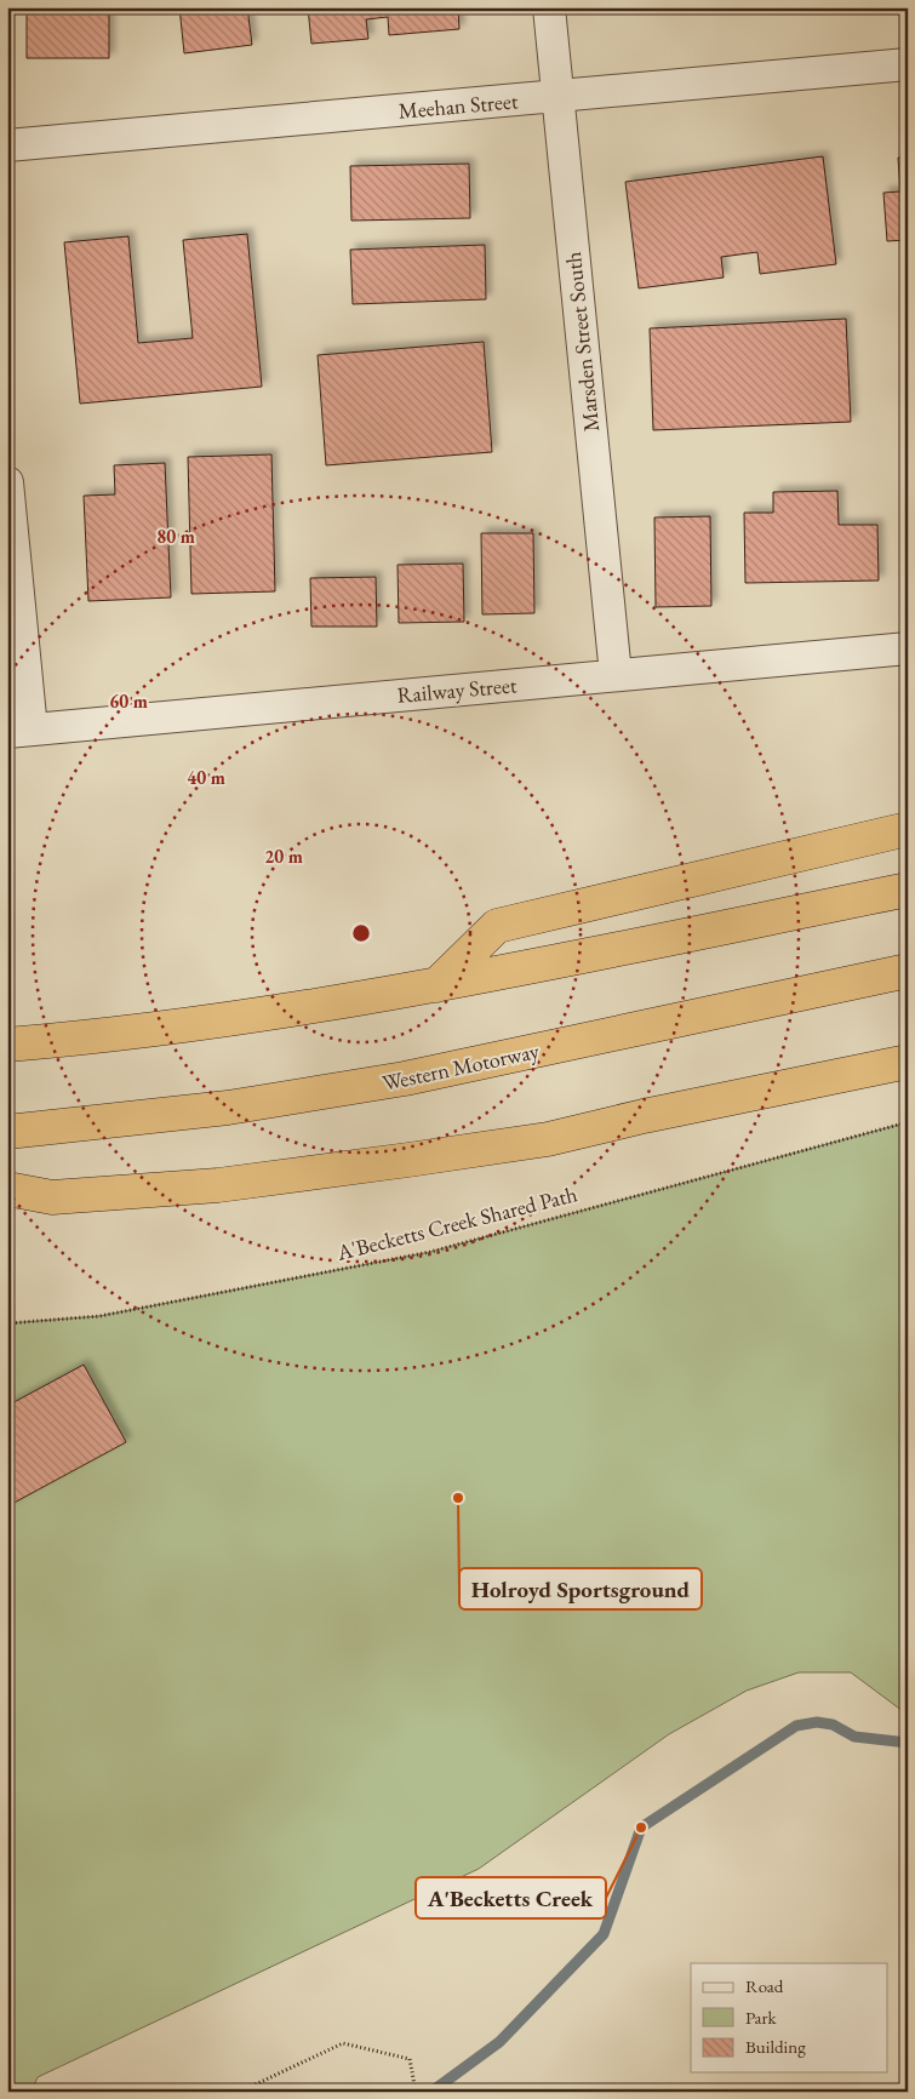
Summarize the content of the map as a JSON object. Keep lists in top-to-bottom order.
{
  "streets": {
    "highway": ["Western Motorway"],
    "street": ["Meehan Street", "Marsden Street South", "Railway Street"],
    "path": ["A'Becketts Creek Shared Path"]
  },
  "crossings": [
    ["Meehan Street", "Marsden Street South"],
    ["Marsden Street South", "Railway Street"]
  ],
  "places": ["Holroyd Sportsground", "A'Becketts Creek"],
  "legend": ["Road", "Park", "Building"],
  "rings": [
    "80 m",
    "60 m",
    "40 m",
    "20 m"
  ]
}
